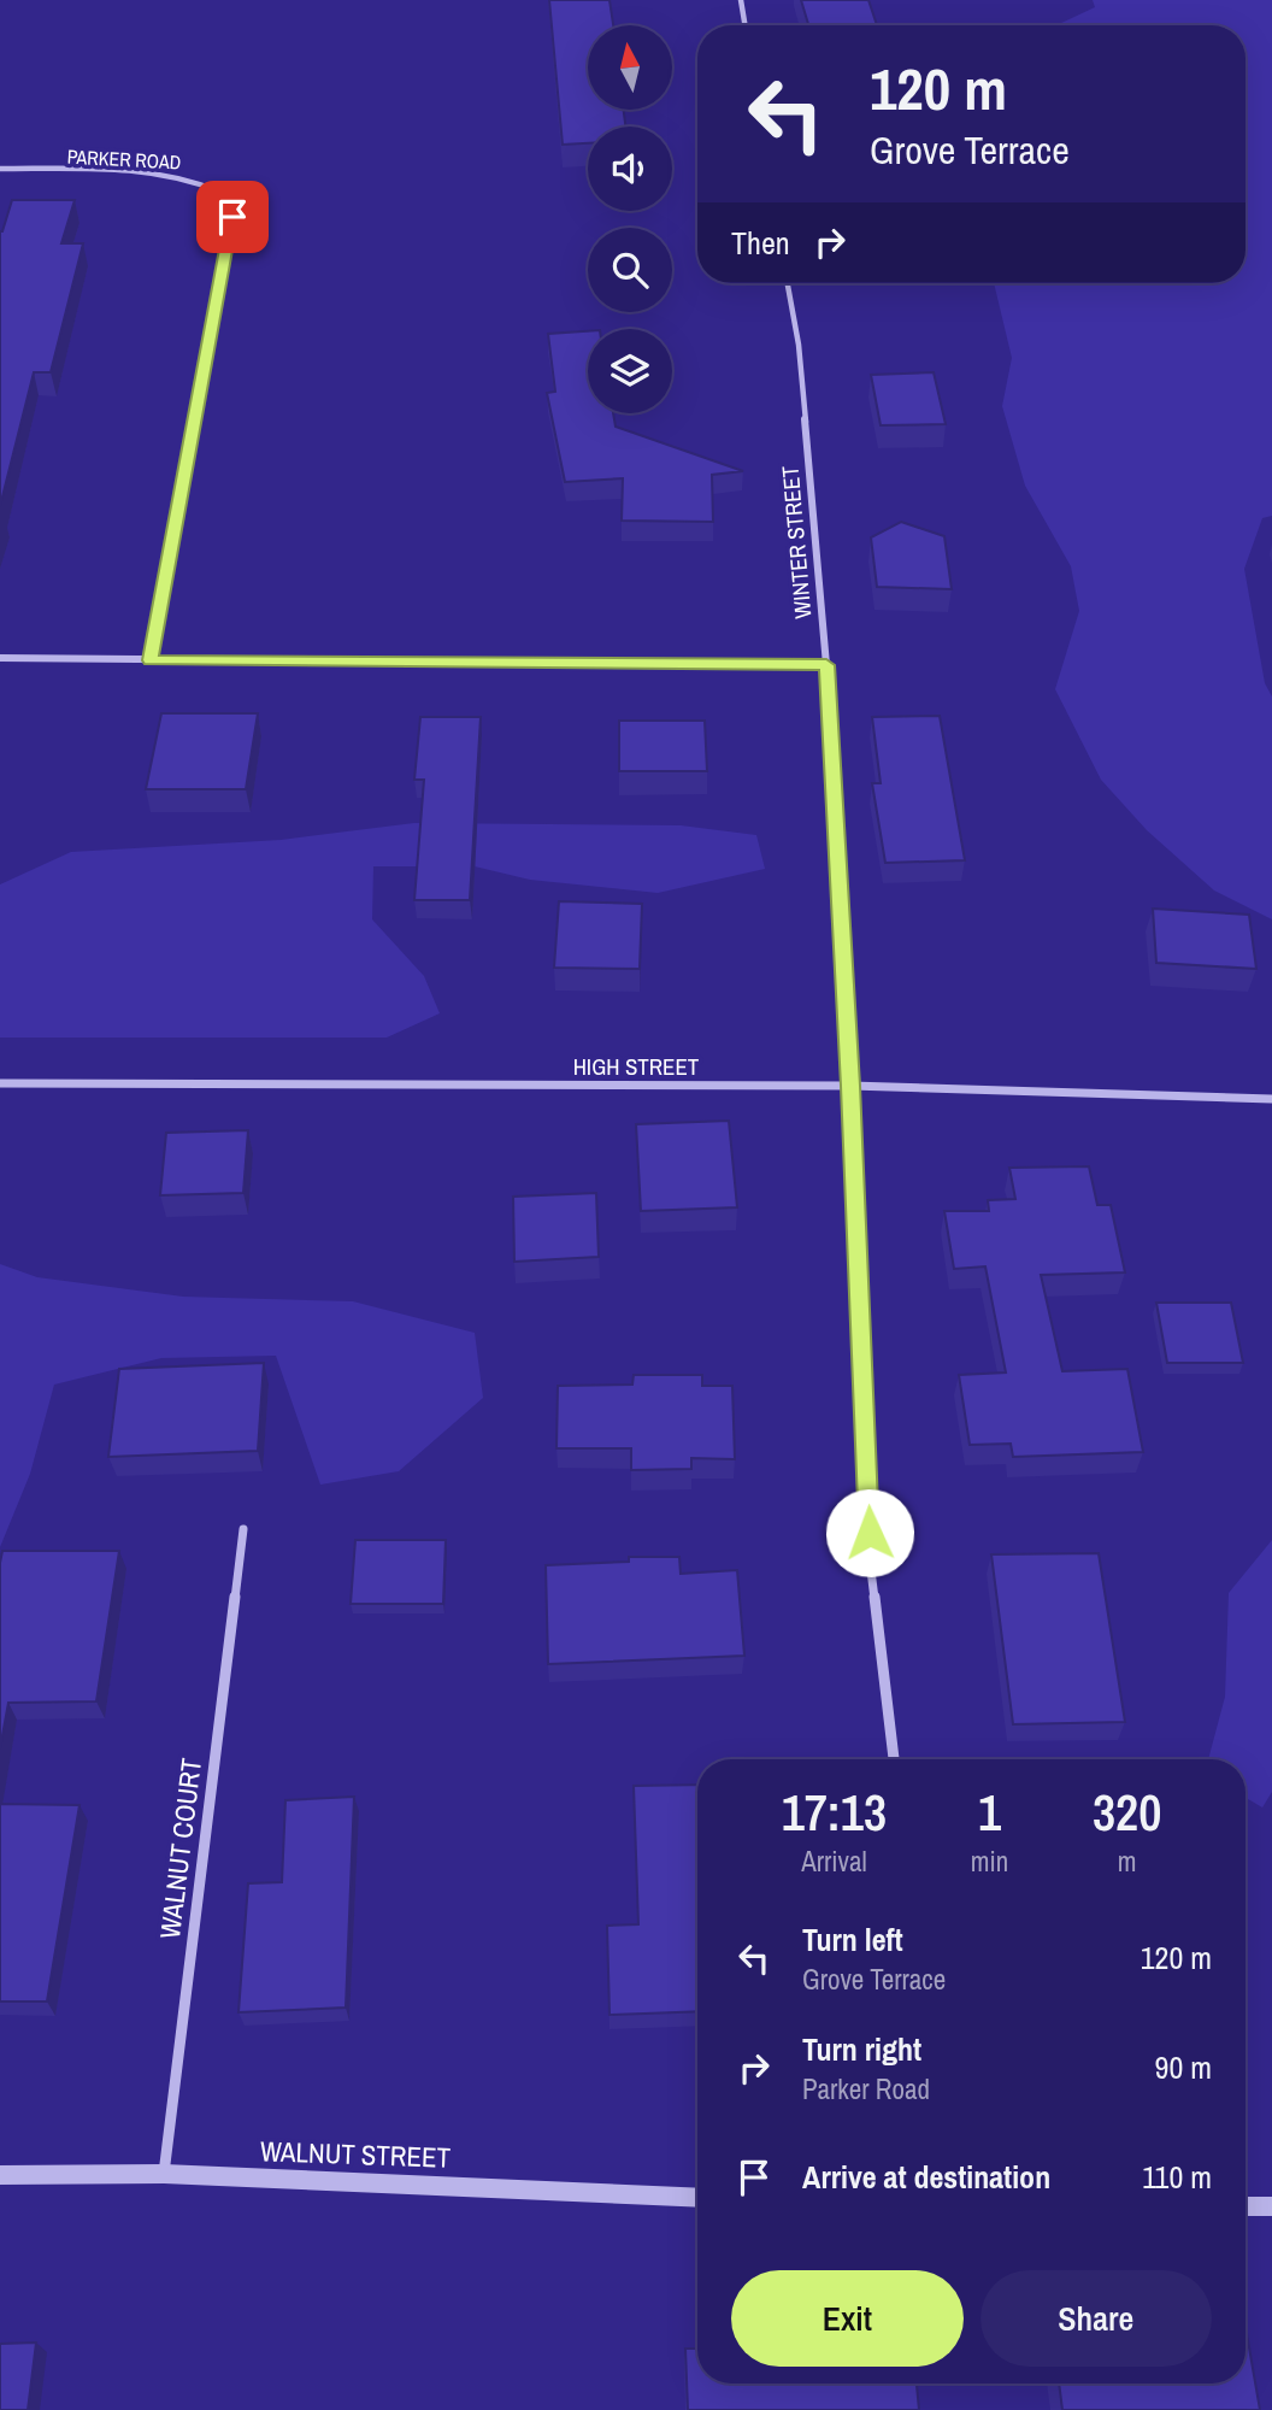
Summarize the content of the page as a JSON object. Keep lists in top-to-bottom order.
{
  "streets": {
    "street": [
      "PARKER ROAD",
      "WINTER STREET",
      "HIGH STREET",
      "WALNUT COURT",
      "WALNUT STREET"
    ]
  },
  "crossings": [
    ["WINTER STREET", "HIGH STREET"],
    ["WALNUT COURT", "WALNUT STREET"]
  ],
  "north": "top",
  "page": {
    "turn": ["120 m", "Grove Terrace"],
    "then": "Then",
    "eta": [
      "17:13",
      "Arrival",
      "1",
      "min",
      "320",
      "m"
    ],
    "list": [
      {
        "name": "Turn left",
        "note": "Grove Terrace",
        "value": "120 m"
      },
      {
        "name": "Turn right",
        "note": "Parker Road",
        "value": "90 m"
      },
      {
        "name": "Arrive at destination",
        "value": "110 m"
      }
    ],
    "buttons": ["Exit", "Share"]
  }
}
